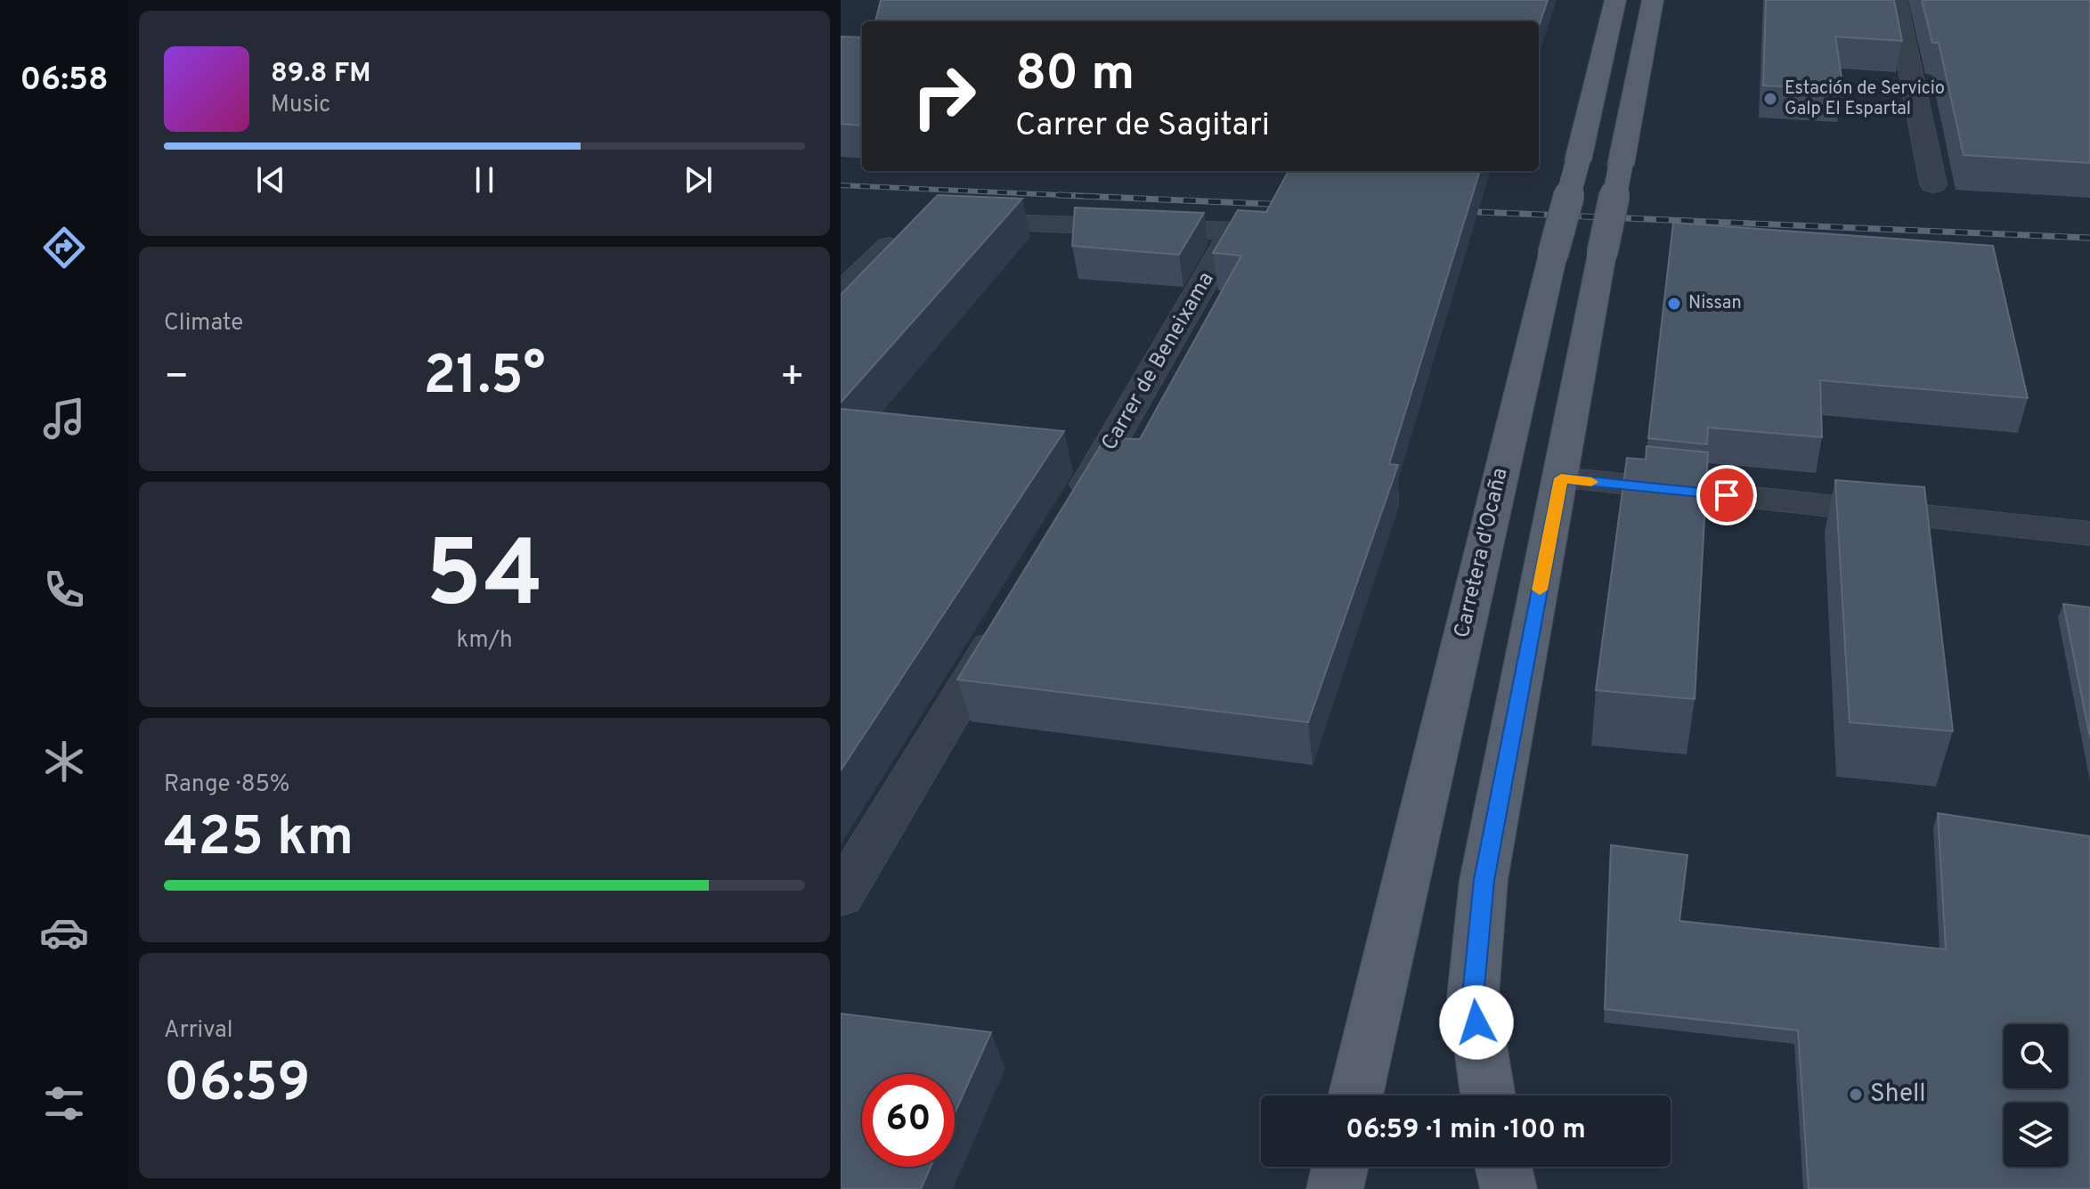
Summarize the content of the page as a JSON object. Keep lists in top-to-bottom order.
{
  "streets": {
    "main road": ["Carretera d'Ocaña"],
    "street": ["Carrer de Beneixama"]
  },
  "places": ["Estación de Servicio Galp El Espartal", "Nissan", "Shell"],
  "page": {
    "tabs": "06:58",
    "turn": ["80 m", "Carrer de Sagitari"],
    "song": ["89.8 FM", "Music"],
    "tile": [
      "Climate",
      ["54", "km/h"],
      ["Range · 85%", "425 km"],
      ["Arrival", "06:59"]
    ],
    "heat": ["−", "21.5°", "+"],
    "limit": "60",
    "trip": "06:59 · 1 min · 100 m"
  }
}
